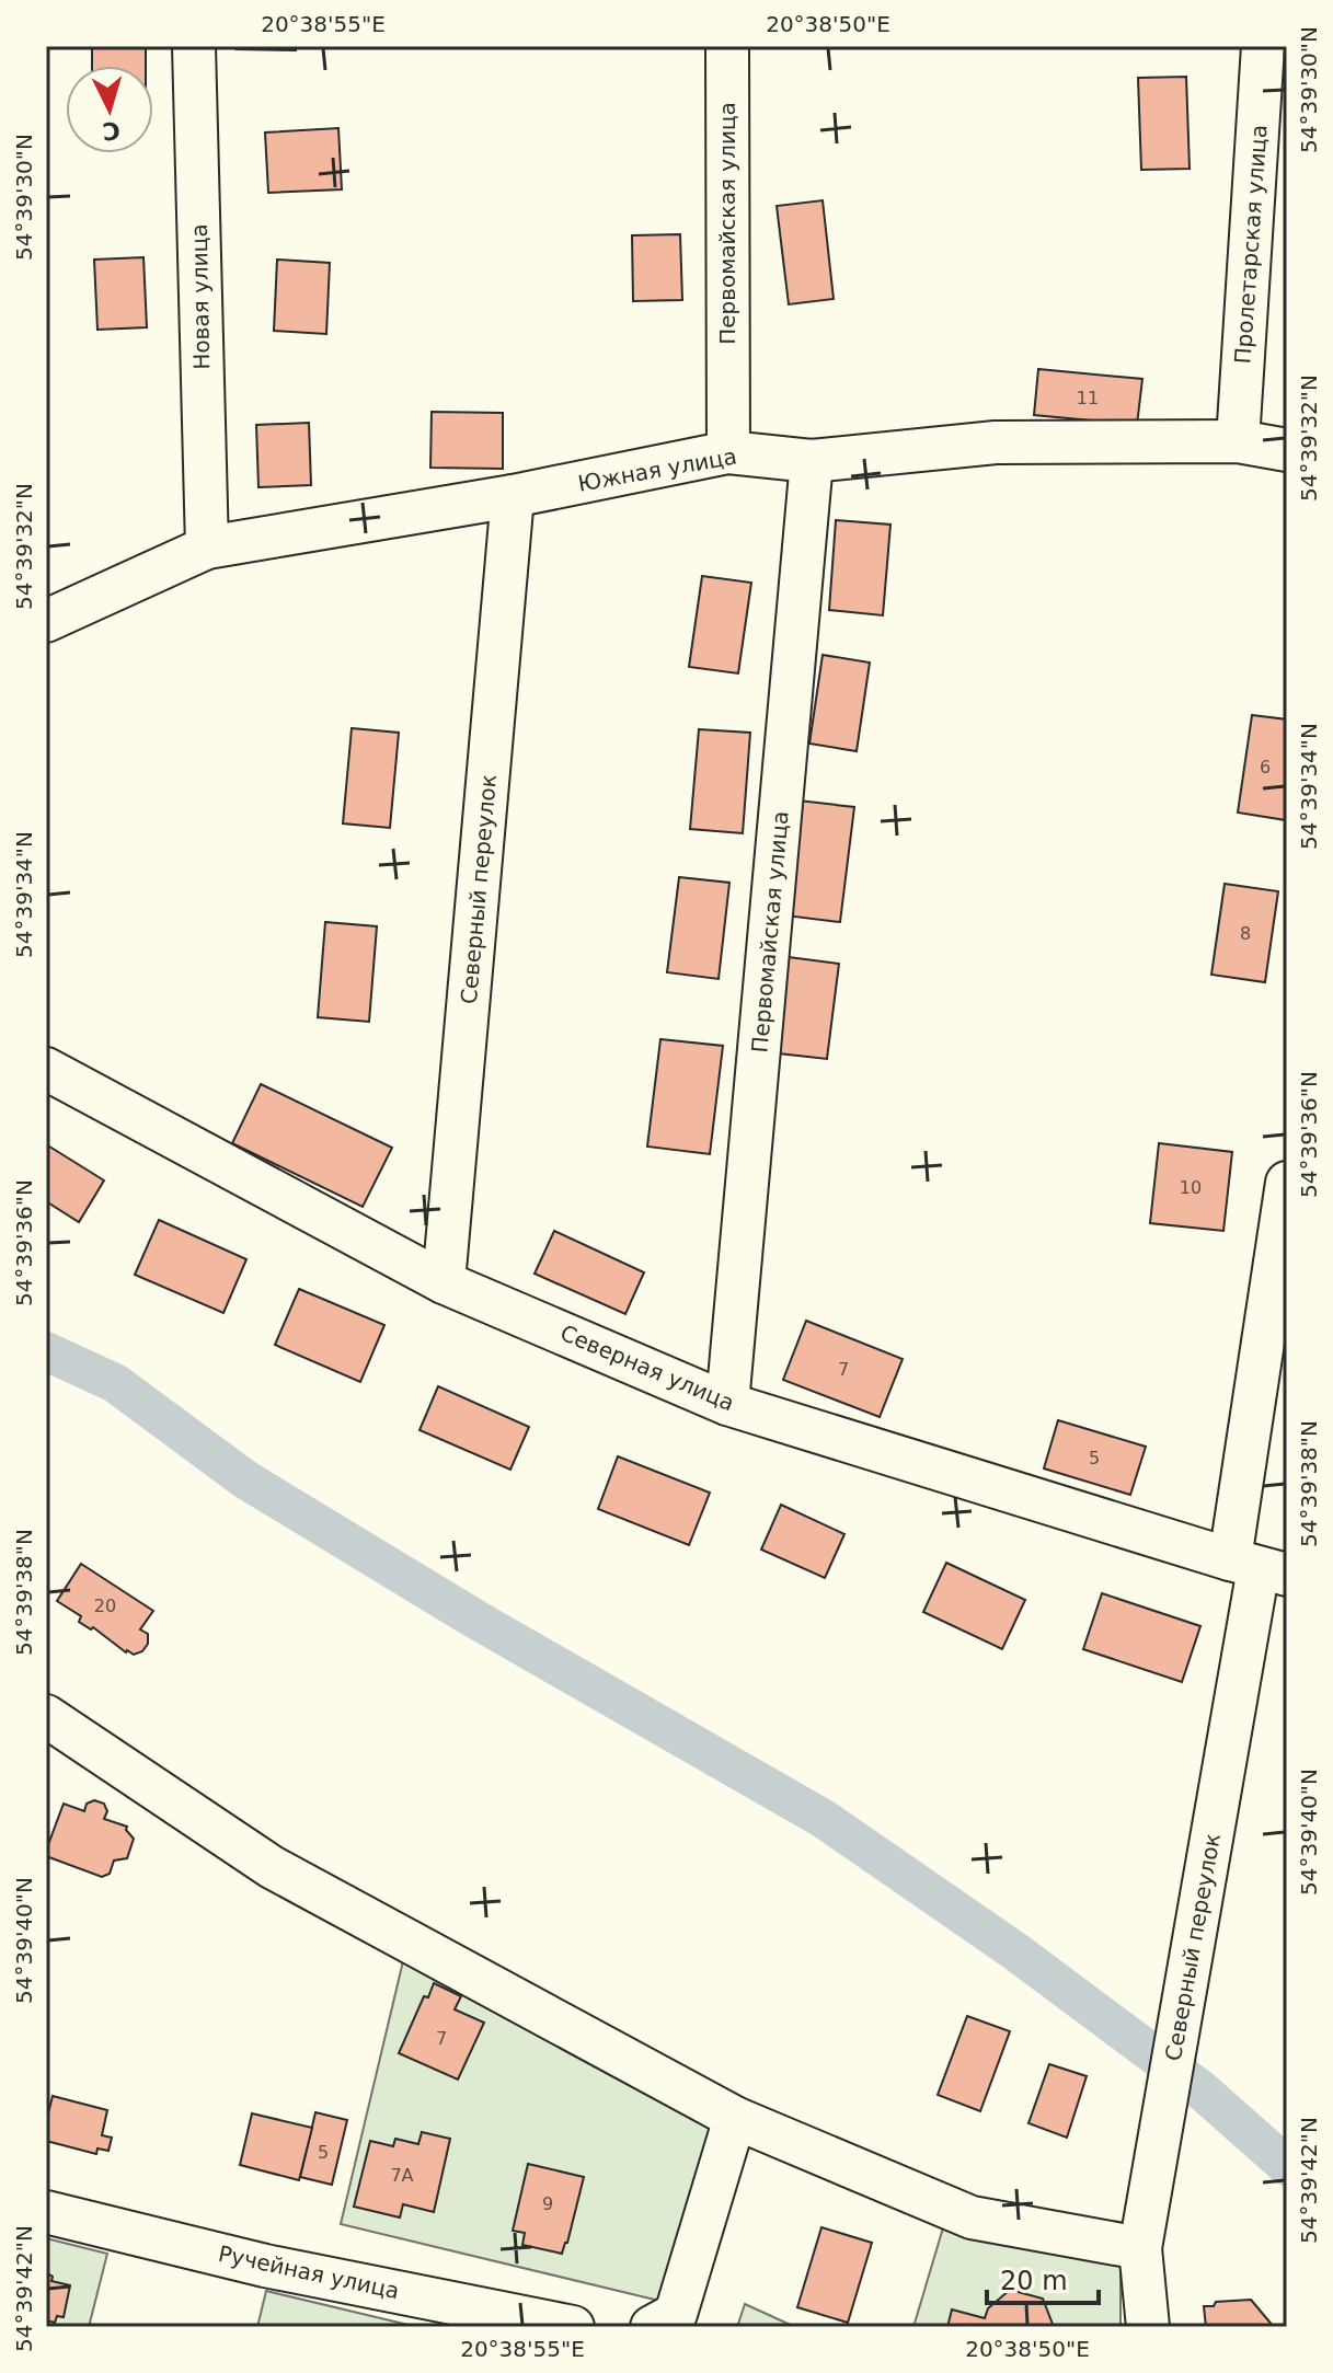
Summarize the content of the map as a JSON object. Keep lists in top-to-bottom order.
{
  "streets": {
    "street": [
      "Первомайская улица",
      "Пролетарская улица",
      "Новая улица",
      "Южная улица",
      "Северный переулок",
      "Северная улица",
      "Ручейная улица"
    ]
  },
  "crossings": [
    ["Первомайская улица", "Южная улица"],
    ["Первомайская улица", "Северная улица"],
    ["Пролетарская улица", "Южная улица"],
    ["Новая улица", "Южная улица"],
    ["Южная улица", "Северный переулок"],
    ["Северный переулок", "Северная улица"]
  ],
  "house_numbers": [
    "11",
    "6",
    "8",
    "10",
    "7",
    "5",
    "20",
    "7",
    "5",
    "7А",
    "9"
  ],
  "scale_bar": "20 m",
  "north": "bottom",
  "coordinates": [
    "20°38'55\"E",
    "20°38'50\"E",
    "54°39'30\"N",
    "54°39'32\"N",
    "54°39'34\"N",
    "54°39'36\"N",
    "54°39'38\"N",
    "54°39'40\"N",
    "54°39'42\"N"
  ]
}
